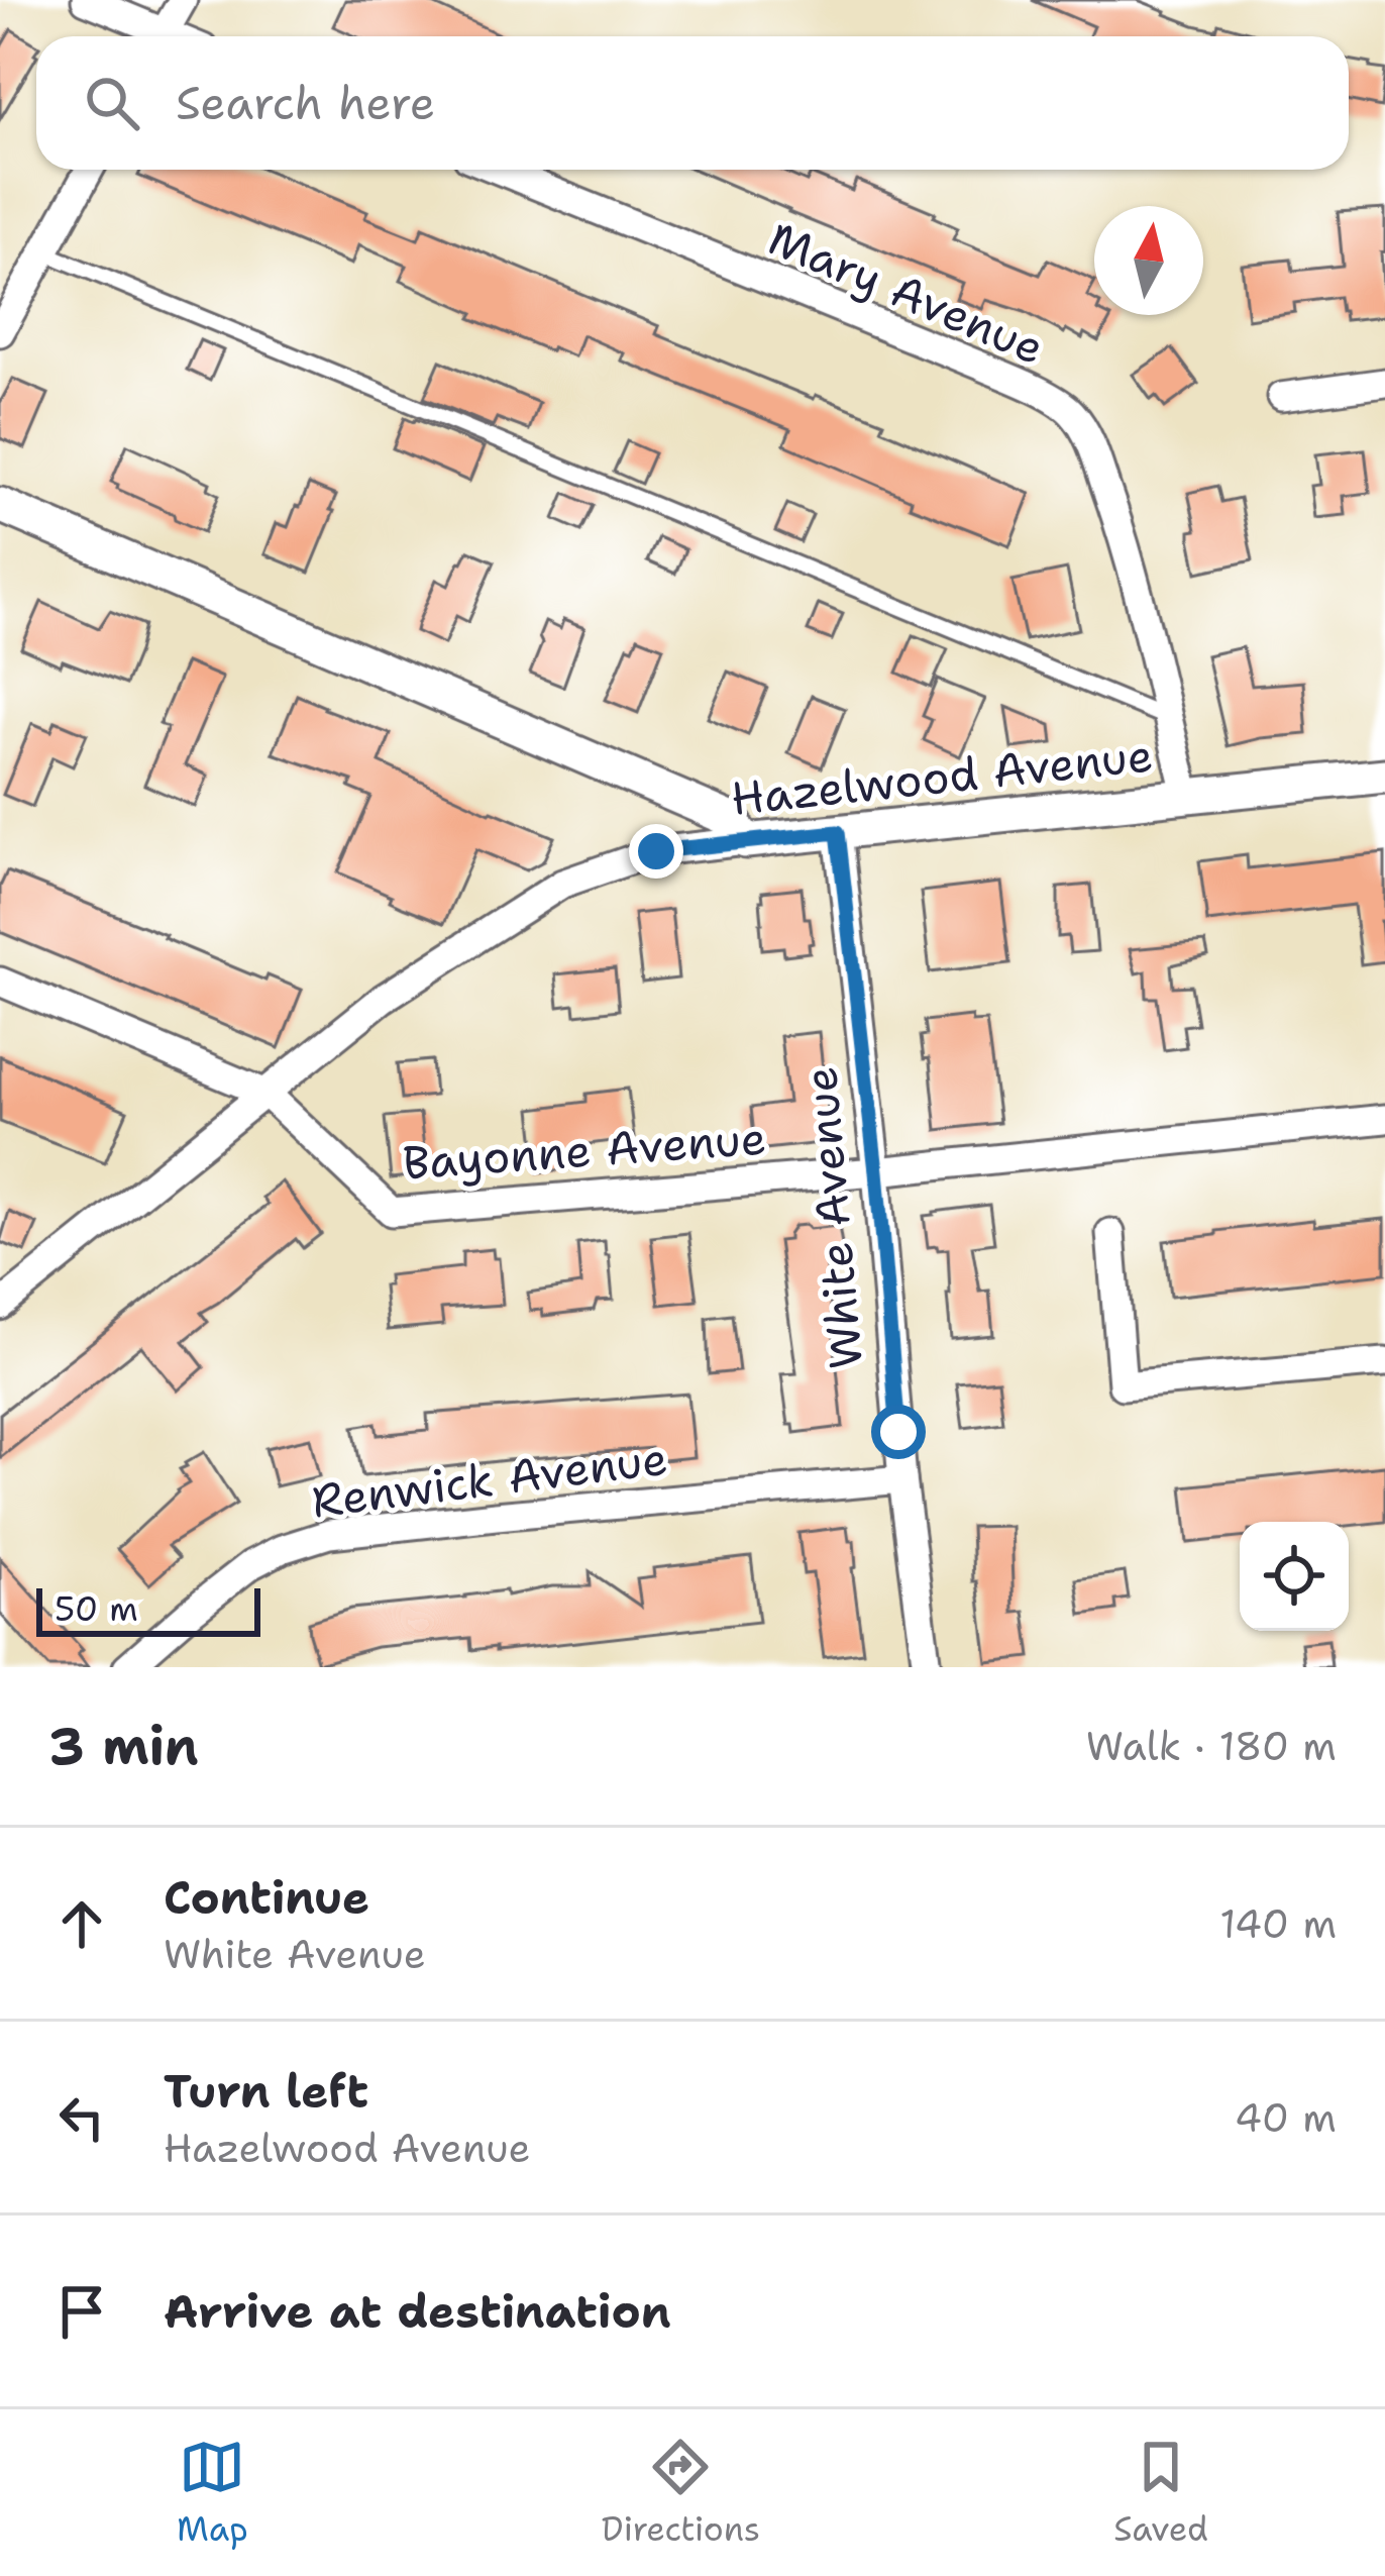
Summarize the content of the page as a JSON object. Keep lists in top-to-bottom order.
{
  "streets": {
    "street": [
      "Mary Avenue",
      "Hazelwood Avenue",
      "Bayonne Avenue",
      "White Avenue",
      "Renwick Avenue"
    ]
  },
  "crossings": [
    ["Mary Avenue", "Hazelwood Avenue"],
    ["Hazelwood Avenue", "Bayonne Avenue"],
    ["Hazelwood Avenue", "White Avenue"],
    ["Bayonne Avenue", "White Avenue"],
    ["White Avenue", "Renwick Avenue"]
  ],
  "scale_bar": "50 m",
  "north": "top",
  "page": {
    "search": "Search here",
    "scale": "50 m",
    "heading": ["3 min", "Walk · 180 m"],
    "list": [
      ["Continue", "White Avenue", "140 m"],
      ["Turn left", "Hazelwood Avenue", "40 m"],
      "Arrive at destination"
    ],
    "nav": ["Map", "Directions", "Saved"]
  }
}
